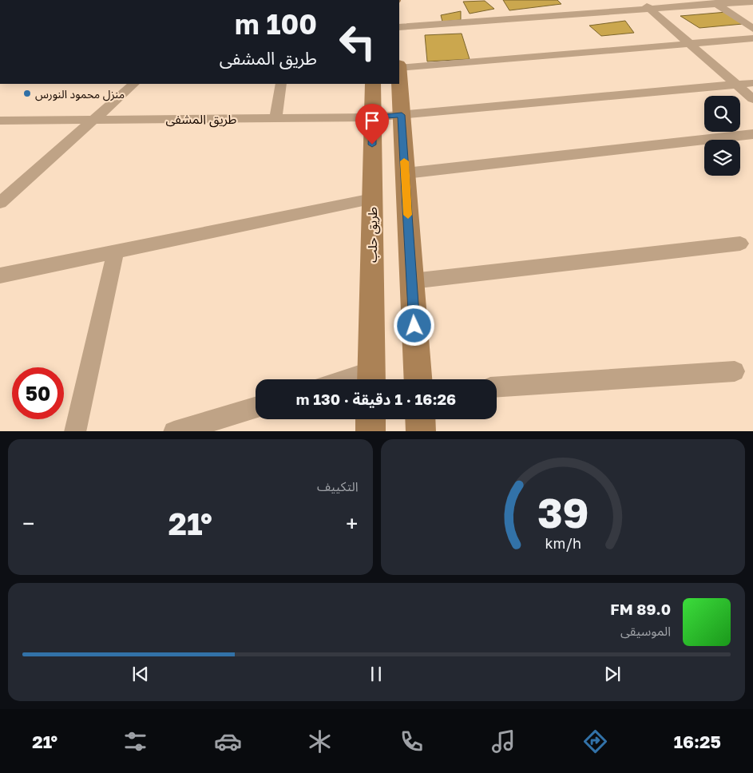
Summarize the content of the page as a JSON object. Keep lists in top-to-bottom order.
{
  "streets": {
    "main road": ["طريق حلب"],
    "street": ["طريق المشفى"]
  },
  "crossings": [
    ["طريق المشفى", "طريق حلب"]
  ],
  "places": ["منزل محمود النورس"],
  "page": {
    "turn": ["100 m", "طريق المشفى"],
    "limit": "50",
    "trip": "16:26 · 1 دقيقة · 130 m",
    "tile": "التكييف",
    "heat": ["−", "21°", "+"],
    "song": ["89.0 FM", "الموسيقى"],
    "tabs": ["16:25", "21°"],
    "gauge": ["39", "km/h"]
  }
}
